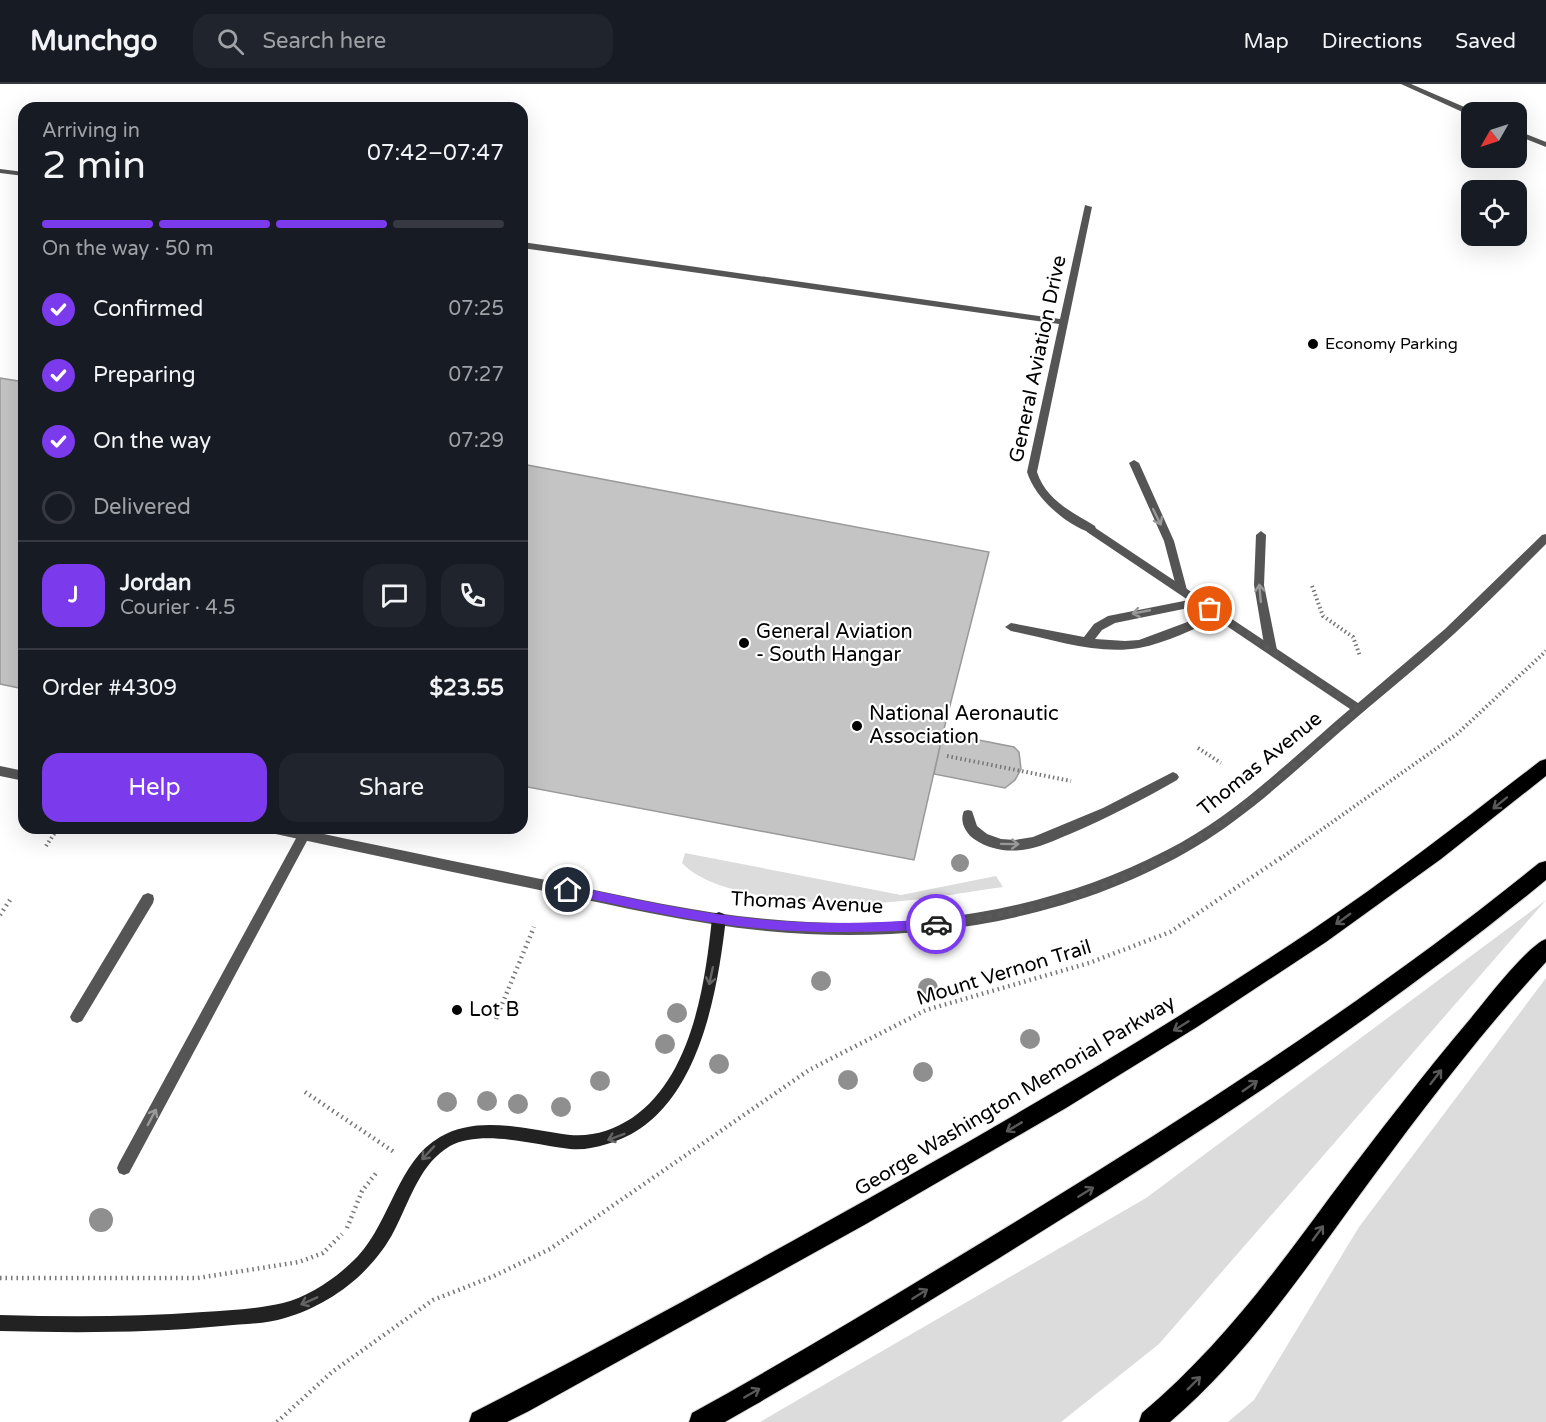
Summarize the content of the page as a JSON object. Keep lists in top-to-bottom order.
{
  "streets": {
    "highway": ["George Washington Memorial Parkway"],
    "street": ["General Aviation Drive", "Thomas Avenue"],
    "path": ["Mount Vernon Trail"]
  },
  "crossings": [
    ["General Aviation Drive", "Thomas Avenue"]
  ],
  "places": [
    "Economy Parking",
    "General Aviation - South Hangar",
    "National Aeronautic Association",
    "Lot B"
  ],
  "north": "bottom left",
  "page": {
    "header": "Munchgo",
    "search": "Search here",
    "nav": ["Map", "Directions", "Saved"],
    "heading": ["2 min", "Arriving in", "07:42–07:47"],
    "panel": [
      "Jordan",
      "Courier · 4.5",
      "Order #4309",
      "$23.55"
    ],
    "bar": "On the way · 50 m",
    "list": [
      ["Confirmed", "07:25"],
      ["Preparing", "07:27"],
      ["On the way", "07:29"],
      "Delivered"
    ],
    "round": "J",
    "buttons": ["Help", "Share"]
  }
}
